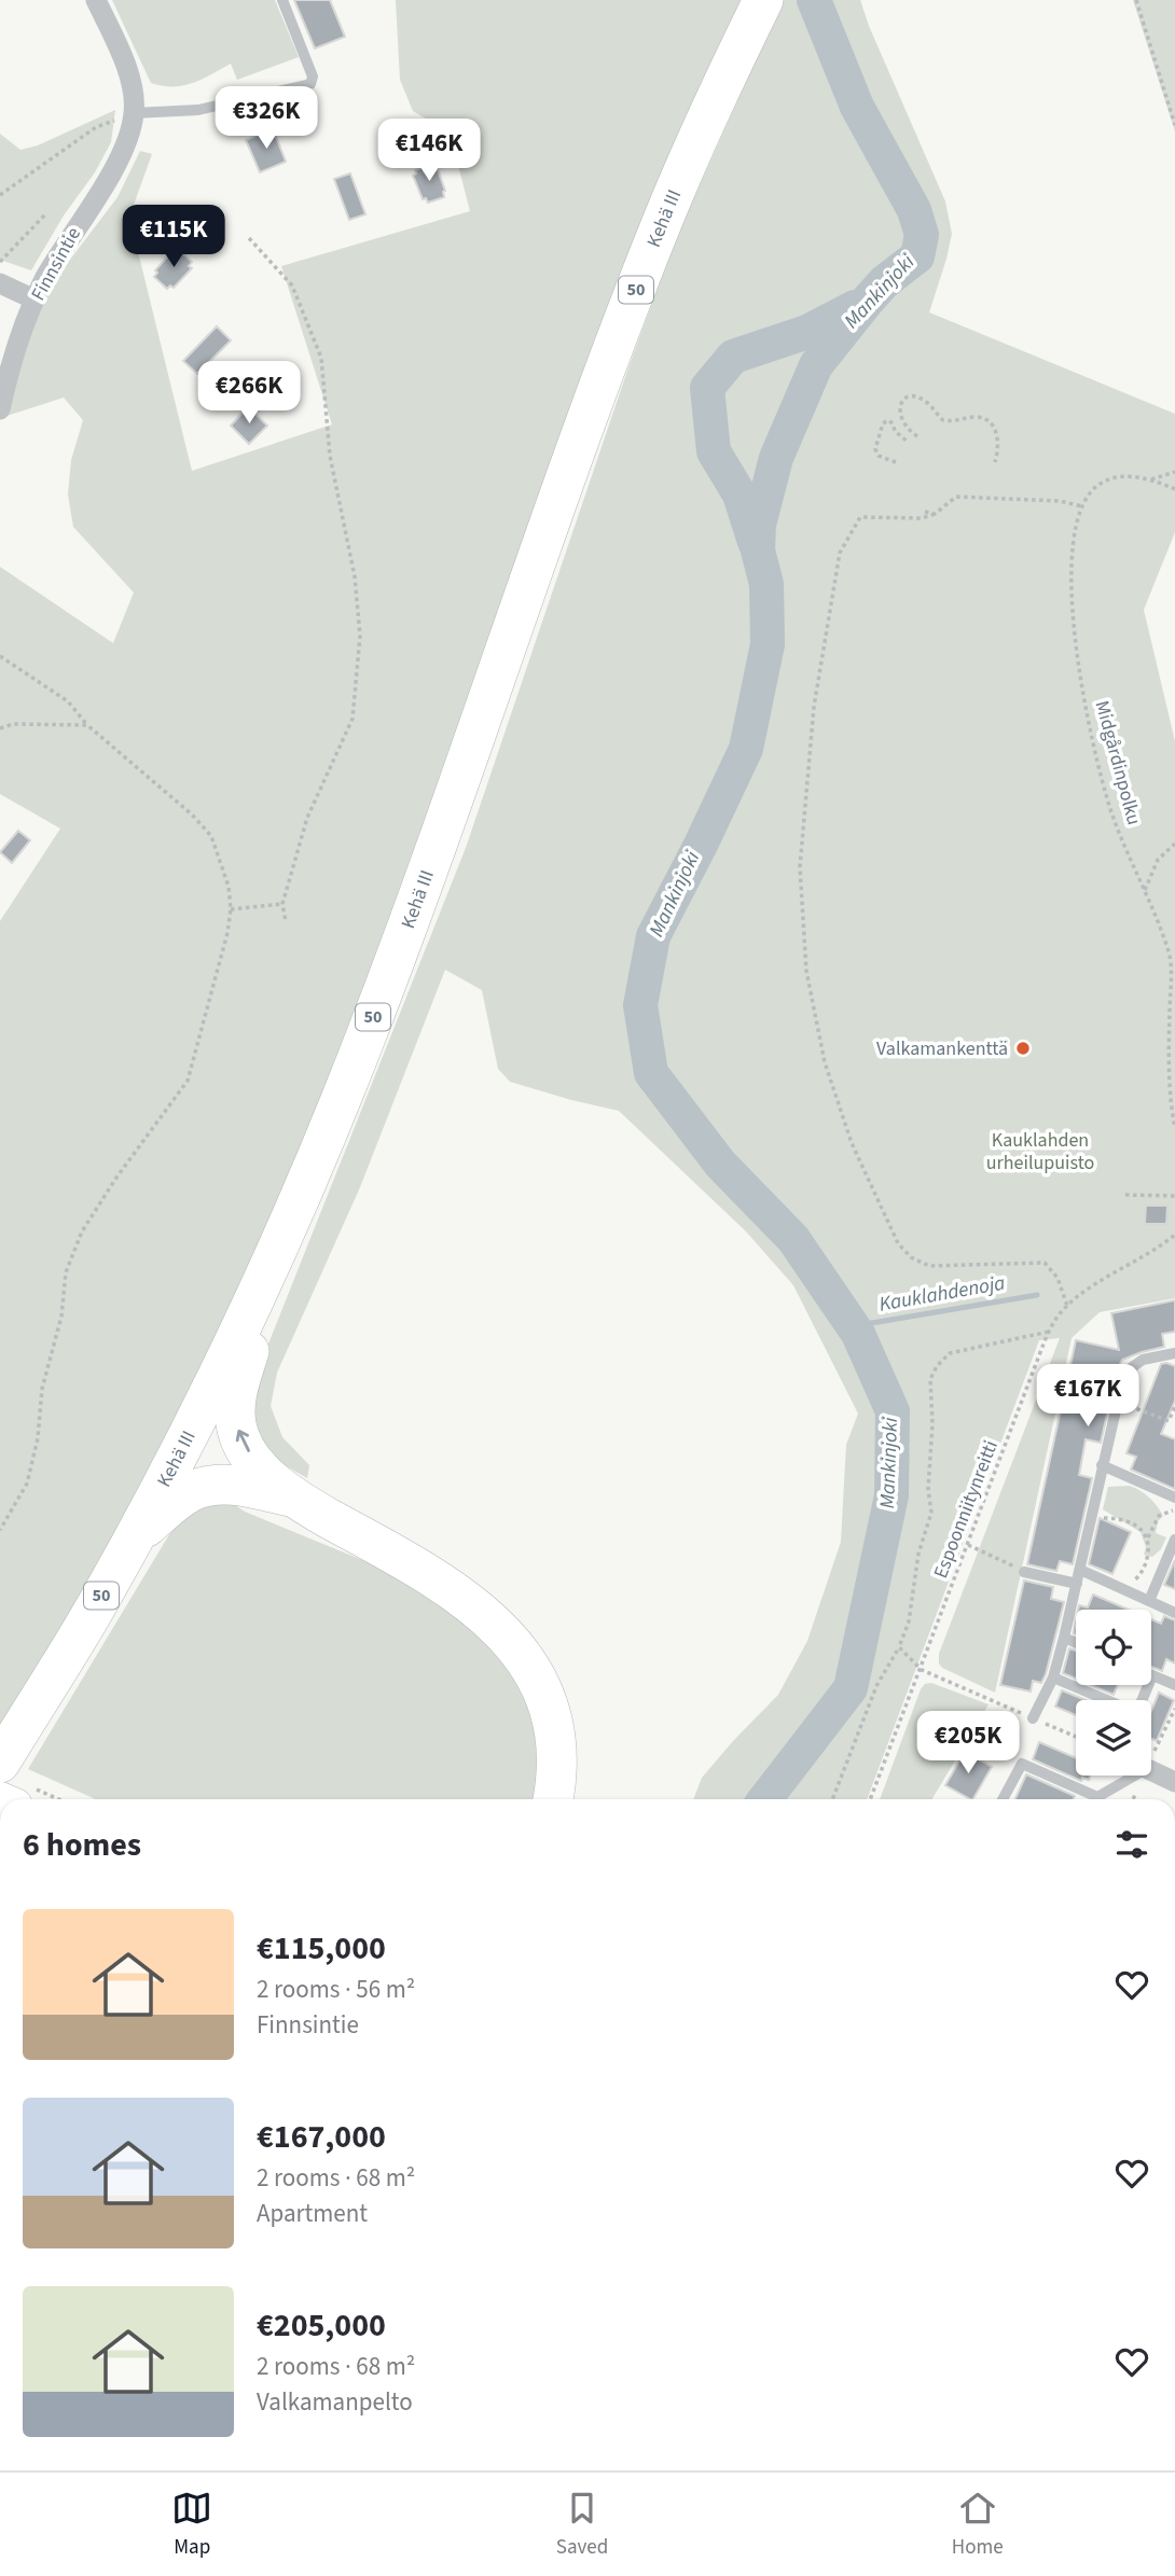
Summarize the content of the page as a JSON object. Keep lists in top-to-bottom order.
{
  "streets": {
    "highway": ["Kehä III", "50"],
    "street": ["Finnsintie"],
    "path": ["Midgårdinpolku", "Espoonniitynreitti"]
  },
  "water": ["Mankinjoki", "Kauklahdenoja"],
  "parks": ["Kauklahden urheilupuisto"],
  "places": ["Valkamankenttä"],
  "page": {
    "price": [
      "€326K",
      "€146K",
      "€115K",
      "€266K",
      "€167K",
      "€205K"
    ],
    "heading": "6 homes",
    "list": [
      {
        "name": "€115,000",
        "note": "2 rooms · 56 m² · Finnsintie"
      },
      {
        "name": "€167,000",
        "note": "2 rooms · 68 m² · Apartment"
      },
      {
        "name": "€205,000",
        "note": "2 rooms · 68 m² · Valkamanpelto"
      }
    ],
    "tabs": ["Map", "Saved", "Home"]
  }
}
